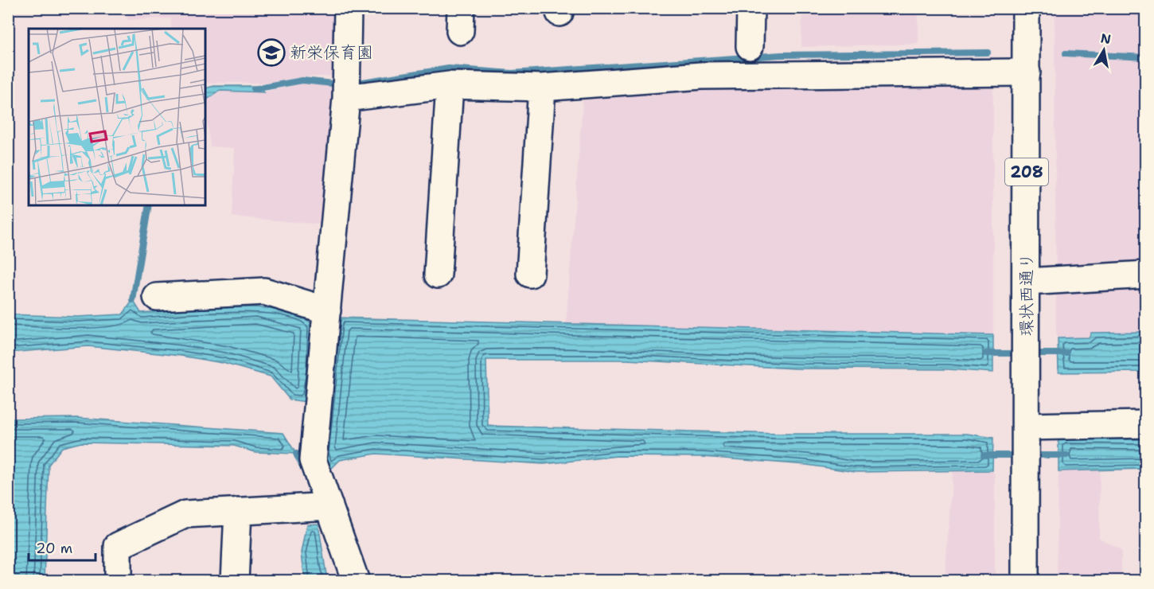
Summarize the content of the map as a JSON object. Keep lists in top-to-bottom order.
{
  "streets": {
    "main road": ["208", "環状西通り"]
  },
  "places": {
    "school or university": ["新栄保育園"]
  },
  "scale_bar": "20 m",
  "north": "top"
}
